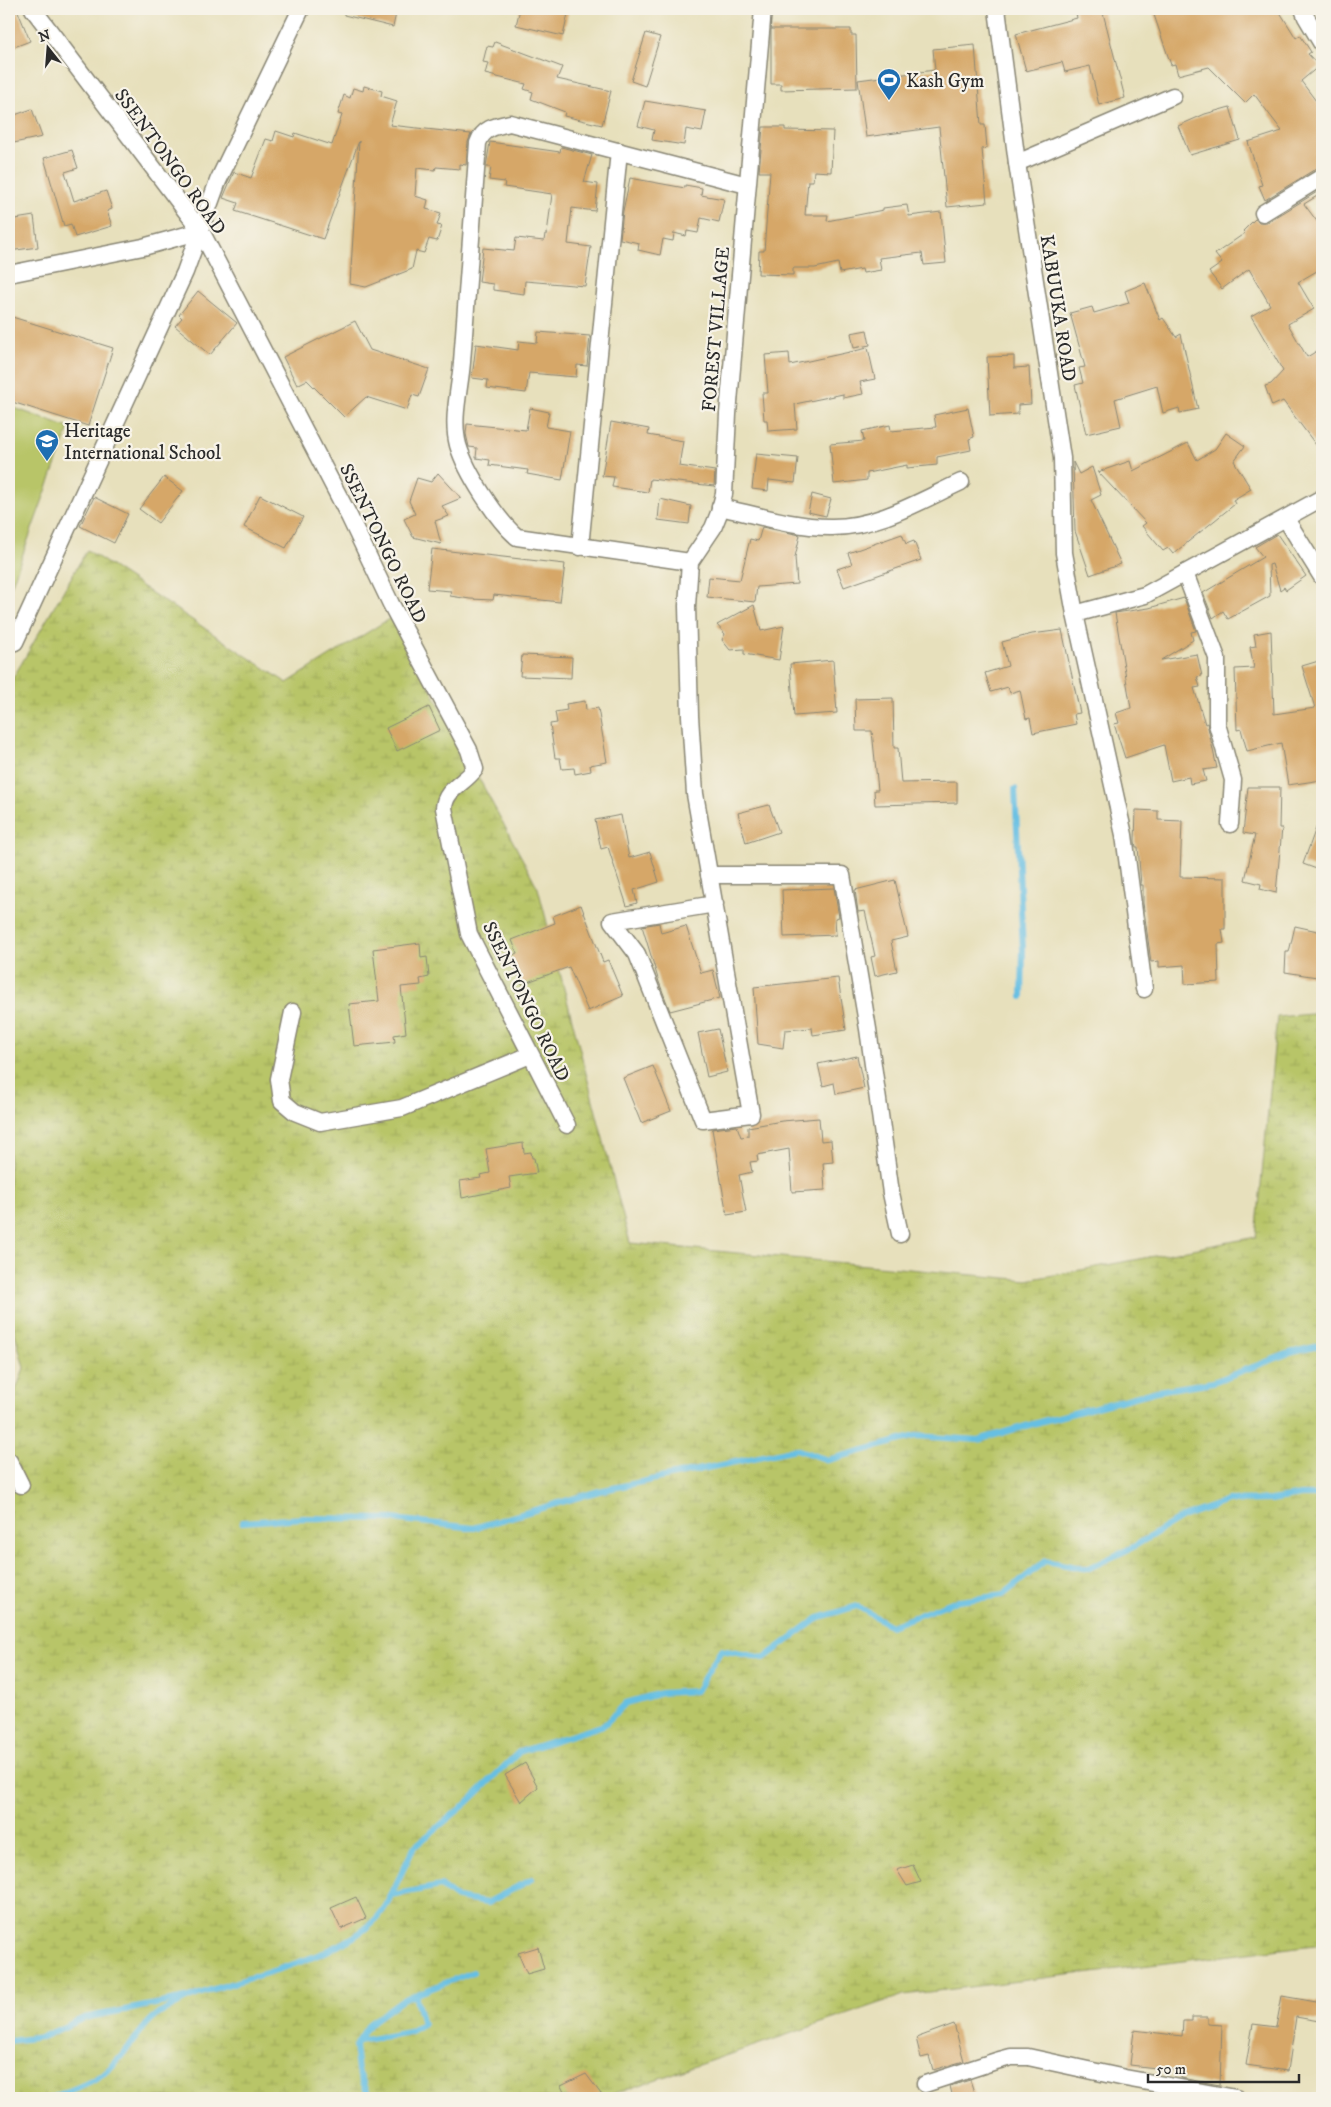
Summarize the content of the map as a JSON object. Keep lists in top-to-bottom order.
{
  "streets": {
    "street": ["SSENTONGO ROAD", "KABUUKA ROAD", "FOREST VILLAGE"]
  },
  "places": {
    "sports": ["Kash Gym"],
    "school or university": ["Heritage International School"]
  },
  "scale_bar": "50 m",
  "north": "top"
}
